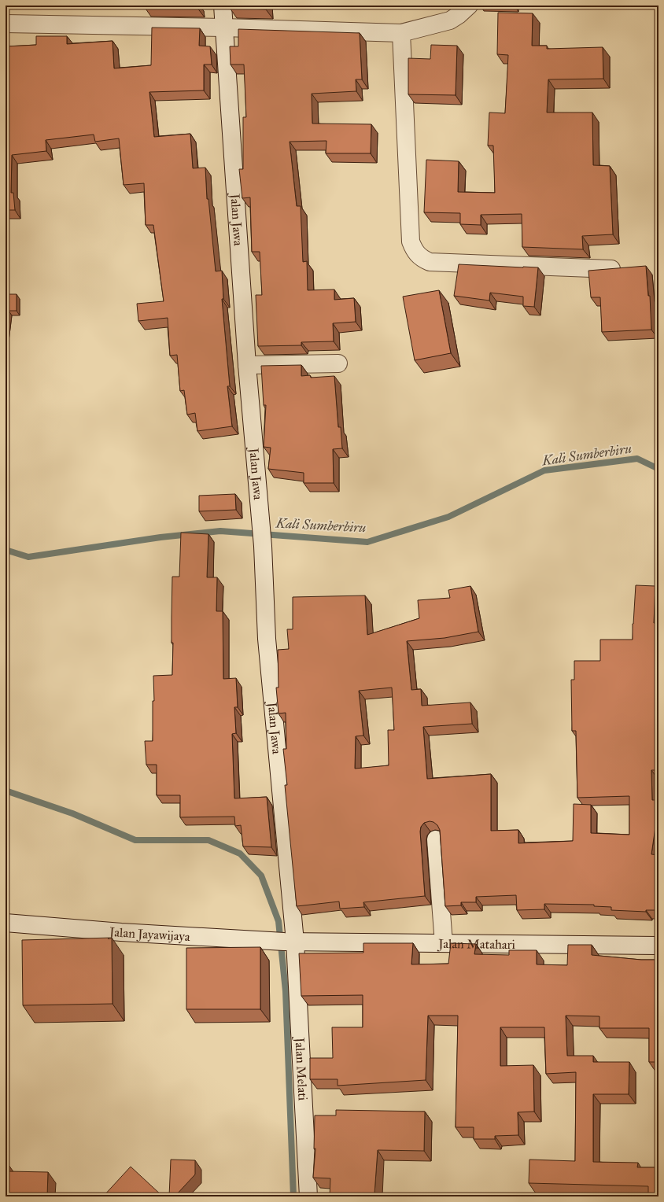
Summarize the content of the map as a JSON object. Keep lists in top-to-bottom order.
{
  "streets": {
    "street": [
      "Jalan Jawa",
      "Jalan Jayawijaya",
      "Jalan Matahari",
      "Jalan Melati"
    ]
  },
  "crossings": [
    ["Jalan Jawa", "Jalan Jayawijaya"],
    ["Jalan Jawa", "Jalan Matahari"],
    ["Jalan Jawa", "Jalan Melati"],
    ["Jalan Jayawijaya", "Jalan Matahari"],
    ["Jalan Jayawijaya", "Jalan Melati"],
    ["Jalan Matahari", "Jalan Melati"]
  ],
  "water": ["Kali Sumberbiru"]
}
